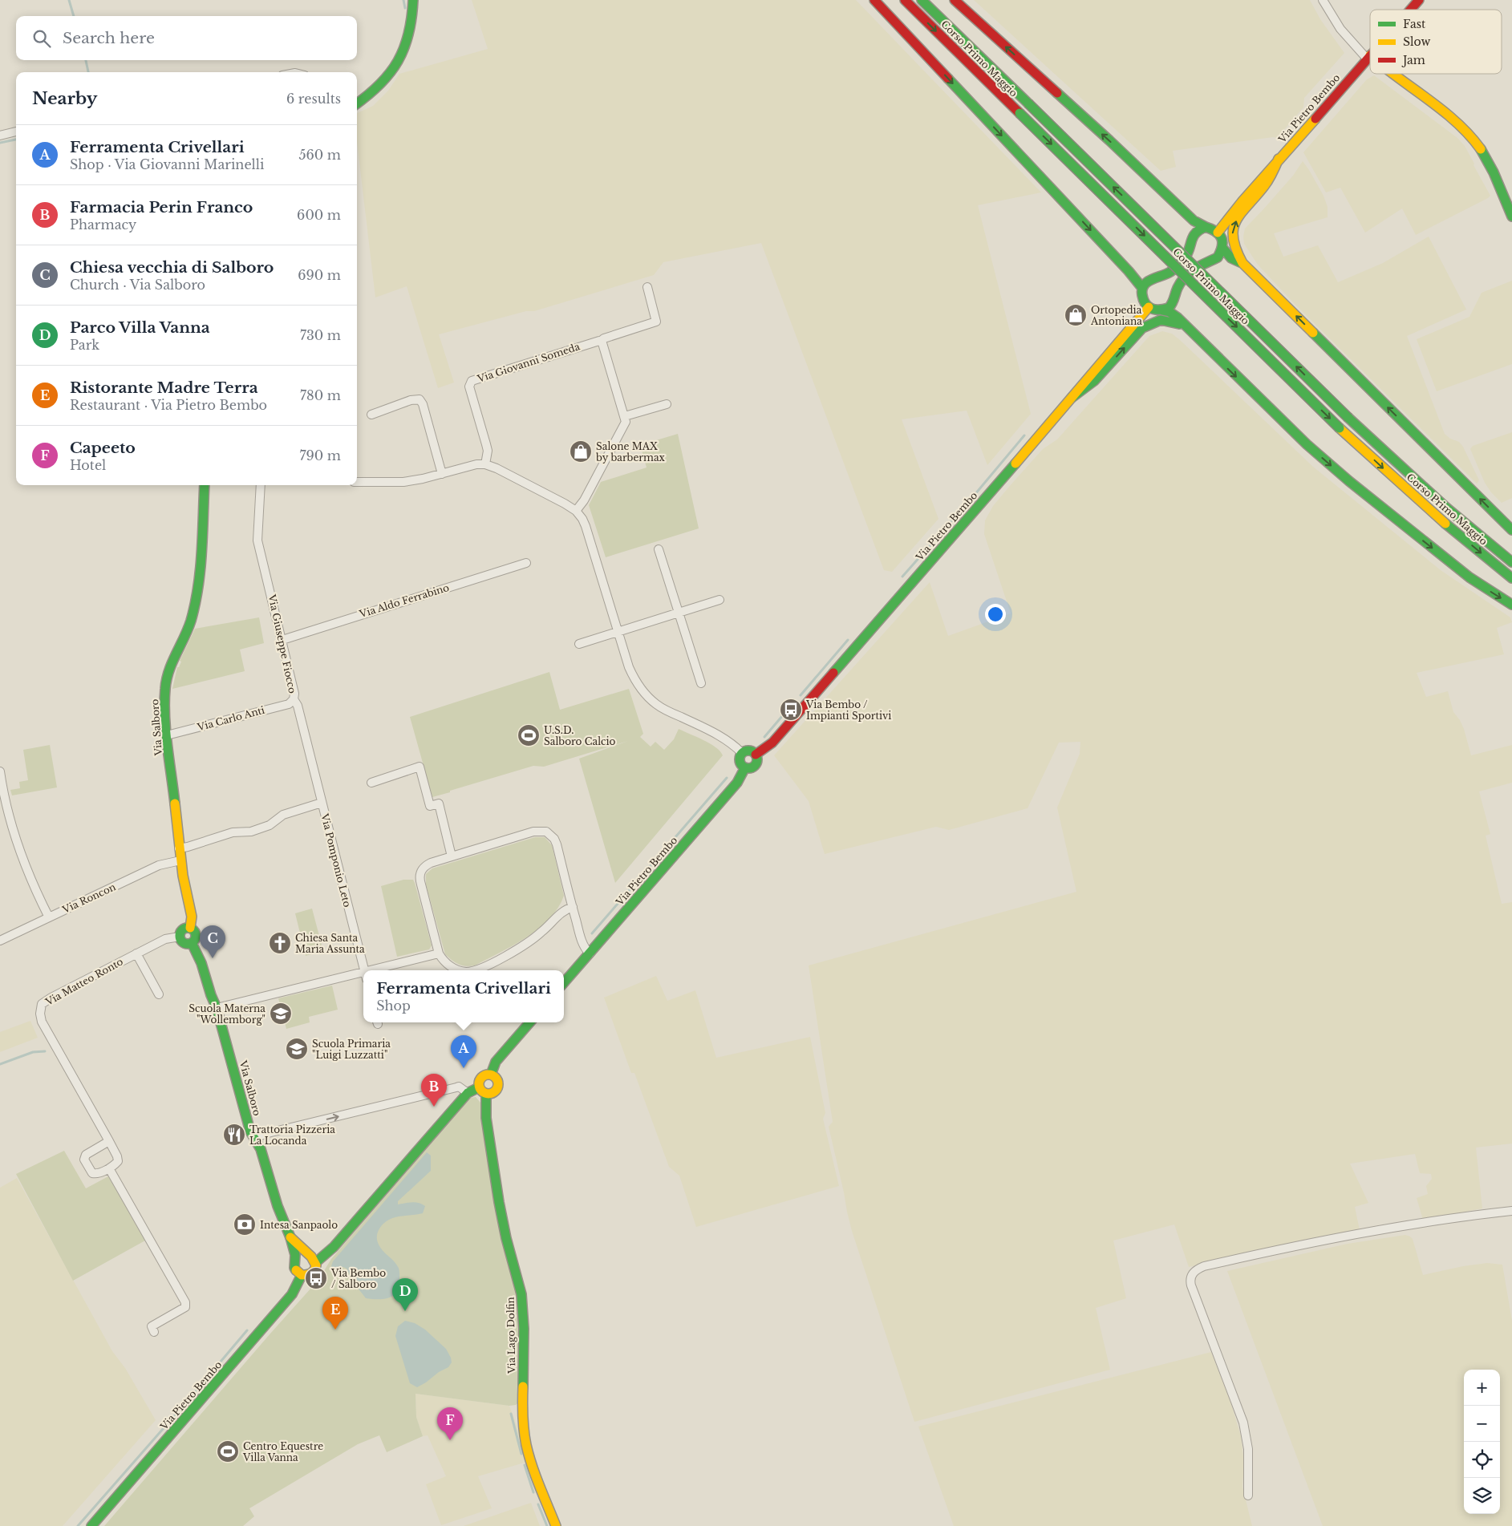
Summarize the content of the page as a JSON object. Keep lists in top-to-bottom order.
{
  "streets": {
    "main road": [
      "Corso Primo Maggio",
      "Via Pietro Bembo",
      "Via Salboro",
      "Via Lago Dolfin"
    ],
    "street": [
      "Via Giovanni Someda",
      "Via Aldo Ferrabino",
      "Via Giuseppe Fiocco",
      "Via Carlo Anti",
      "Via Pomponio Leto",
      "Via Roncon",
      "Via Matteo Ronto"
    ]
  },
  "crossings": [
    ["Via Pietro Bembo", "Via Salboro"],
    ["Via Aldo Ferrabino", "Via Giuseppe Fiocco"],
    ["Via Giuseppe Fiocco", "Via Carlo Anti"],
    ["Via Giuseppe Fiocco", "Via Pomponio Leto"],
    ["Via Carlo Anti", "Via Salboro"],
    ["Via Salboro", "Via Pomponio Leto"],
    ["Via Salboro", "Via Roncon"],
    ["Via Salboro", "Via Matteo Ronto"]
  ],
  "places": {
    "shop": ["Ortopedia Antoniana", "Salone MAX by barbermax"],
    "bus stop": ["Via Bembo / Impianti Sportivi", "Via Bembo / Salboro"],
    "sports": ["U.S.D. Salboro Calcio", "Centro Equestre Villa Vanna"],
    "church": ["Chiesa Santa Maria Assunta"],
    "school or university": ["Scuola Materna \"Wollemborg\"", "Scuola Primaria \"Luigi Luzzatti\""],
    "restaurant": ["Trattoria Pizzeria La Locanda"],
    "bank": ["Intesa Sanpaolo"]
  },
  "legend": ["Fast", "Slow", "Jam"],
  "page": {
    "search": "Search here",
    "heading": ["Nearby", "6 results"],
    "list": [
      {
        "mark": "A",
        "name": "Ferramenta Crivellari",
        "note": "Shop · Via Giovanni Marinelli",
        "value": "560 m"
      },
      {
        "mark": "B",
        "name": "Farmacia Perin Franco",
        "note": "Pharmacy",
        "value": "600 m"
      },
      {
        "mark": "C",
        "name": "Chiesa vecchia di Salboro",
        "note": "Church · Via Salboro",
        "value": "690 m"
      },
      {
        "mark": "D",
        "name": "Parco Villa Vanna",
        "note": "Park",
        "value": "730 m"
      },
      {
        "mark": "E",
        "name": "Ristorante Madre Terra",
        "note": "Restaurant · Via Pietro Bembo",
        "value": "780 m"
      },
      {
        "mark": "F",
        "name": "Capeeto",
        "note": "Hotel",
        "value": "790 m"
      }
    ],
    "pins": [
      "C",
      "A",
      "B",
      "D",
      "E",
      "F"
    ],
    "popup": ["Ferramenta Crivellari", "Shop"],
    "map_buttons": ["+", "−"]
  }
}
